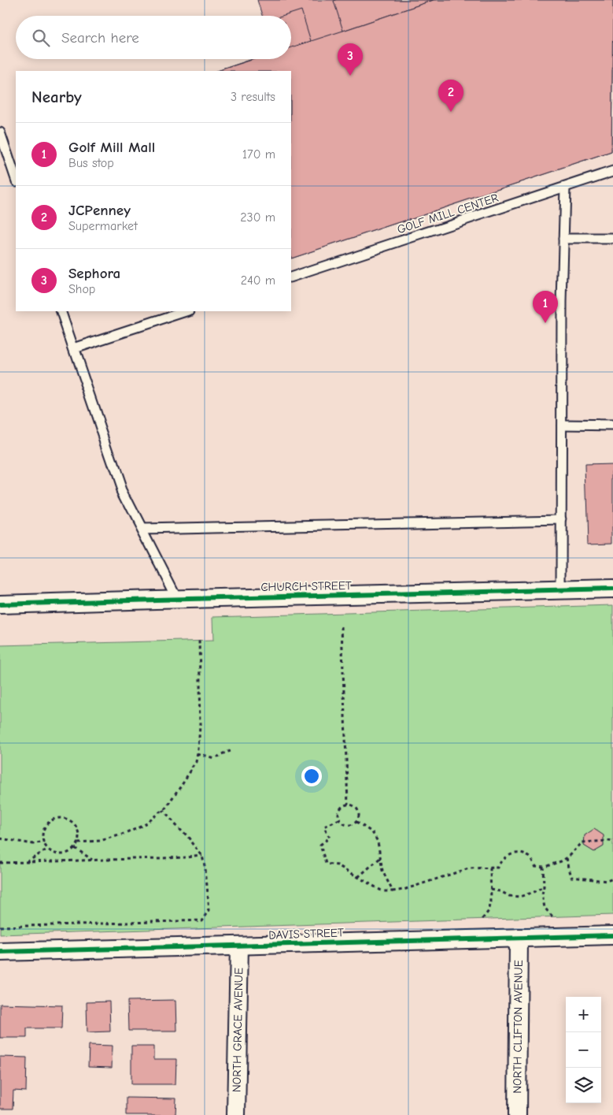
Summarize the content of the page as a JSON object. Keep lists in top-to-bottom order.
{
  "streets": {
    "street": [
      "CHURCH STREET",
      "DAVIS STREET",
      "NORTH CLIFTON AVENUE",
      "NORTH GRACE AVENUE"
    ],
    "lane": ["GOLF MILL CENTER"]
  },
  "crossings": [
    ["DAVIS STREET", "NORTH CLIFTON AVENUE"],
    ["DAVIS STREET", "NORTH GRACE AVENUE"]
  ],
  "page": {
    "search": "Search here",
    "pins": ["3", "2", "1"],
    "heading": ["Nearby", "3 results"],
    "list": [
      {
        "mark": "1",
        "name": "Golf Mill Mall",
        "note": "Bus stop",
        "value": "170 m"
      },
      {
        "mark": "2",
        "name": "JCPenney",
        "note": "Supermarket",
        "value": "230 m"
      },
      {
        "mark": "3",
        "name": "Sephora",
        "note": "Shop",
        "value": "240 m"
      }
    ],
    "map_buttons": ["+", "−"]
  }
}
